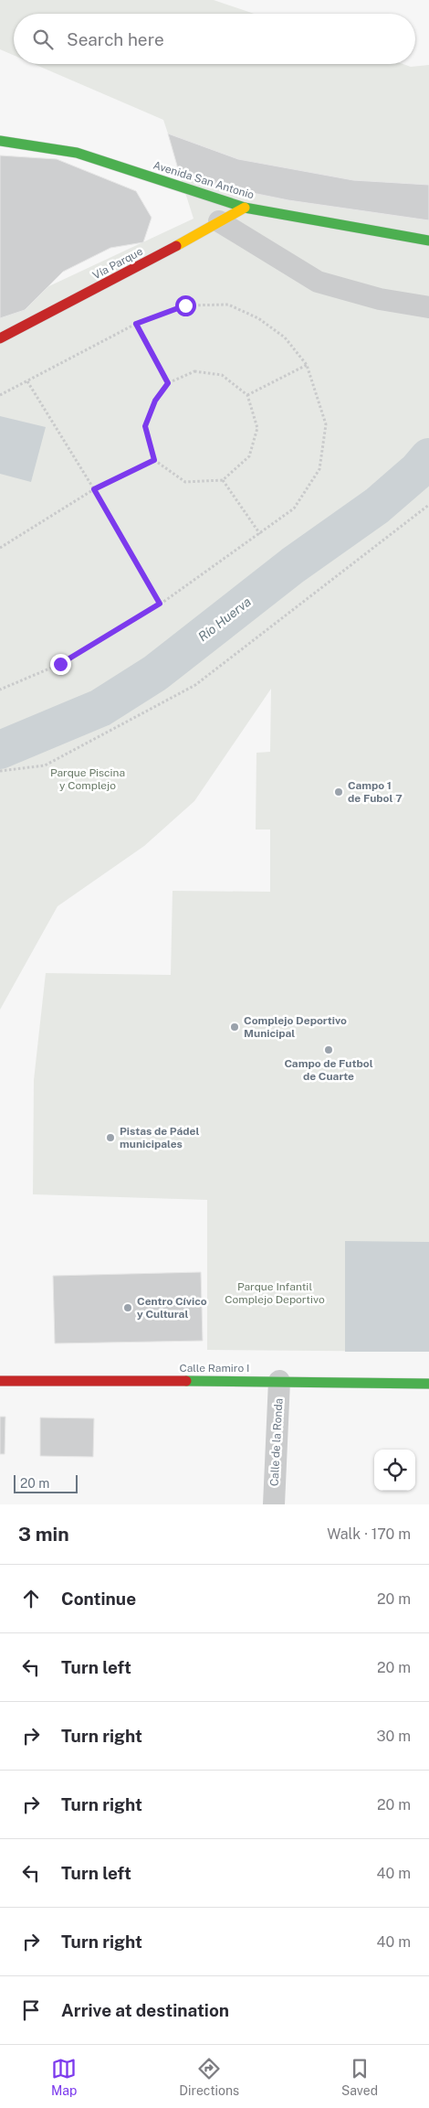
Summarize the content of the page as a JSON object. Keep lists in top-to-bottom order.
{
  "streets": {
    "street": [
      "Avenida San Antonio",
      "Vía Parque",
      "Calle Ramiro I",
      "Calle de la Ronda"
    ]
  },
  "crossings": [
    ["Avenida San Antonio", "Vía Parque"],
    ["Calle Ramiro I", "Calle de la Ronda"]
  ],
  "water": ["Río Huerva"],
  "parks": ["Parque Piscina y Complejo", "Parque Infantil Complejo Deportivo"],
  "places": [
    "Campo 1 de Fubol 7",
    "Complejo Deportivo Municipal",
    "Campo de Futbol de Cuarte",
    "Pistas de Pádel municipales",
    "Centro Cívico y Cultural"
  ],
  "scale_bar": "20 m",
  "page": {
    "search": "Search here",
    "scale": "20 m",
    "heading": ["3 min", "Walk · 170 m"],
    "list": [
      ["Continue", "20 m"],
      ["Turn left", "20 m"],
      ["Turn right", "30 m"],
      ["Turn right", "20 m"],
      ["Turn left", "40 m"],
      ["Turn right", "40 m"],
      "Arrive at destination"
    ],
    "nav": ["Map", "Directions", "Saved"]
  }
}
